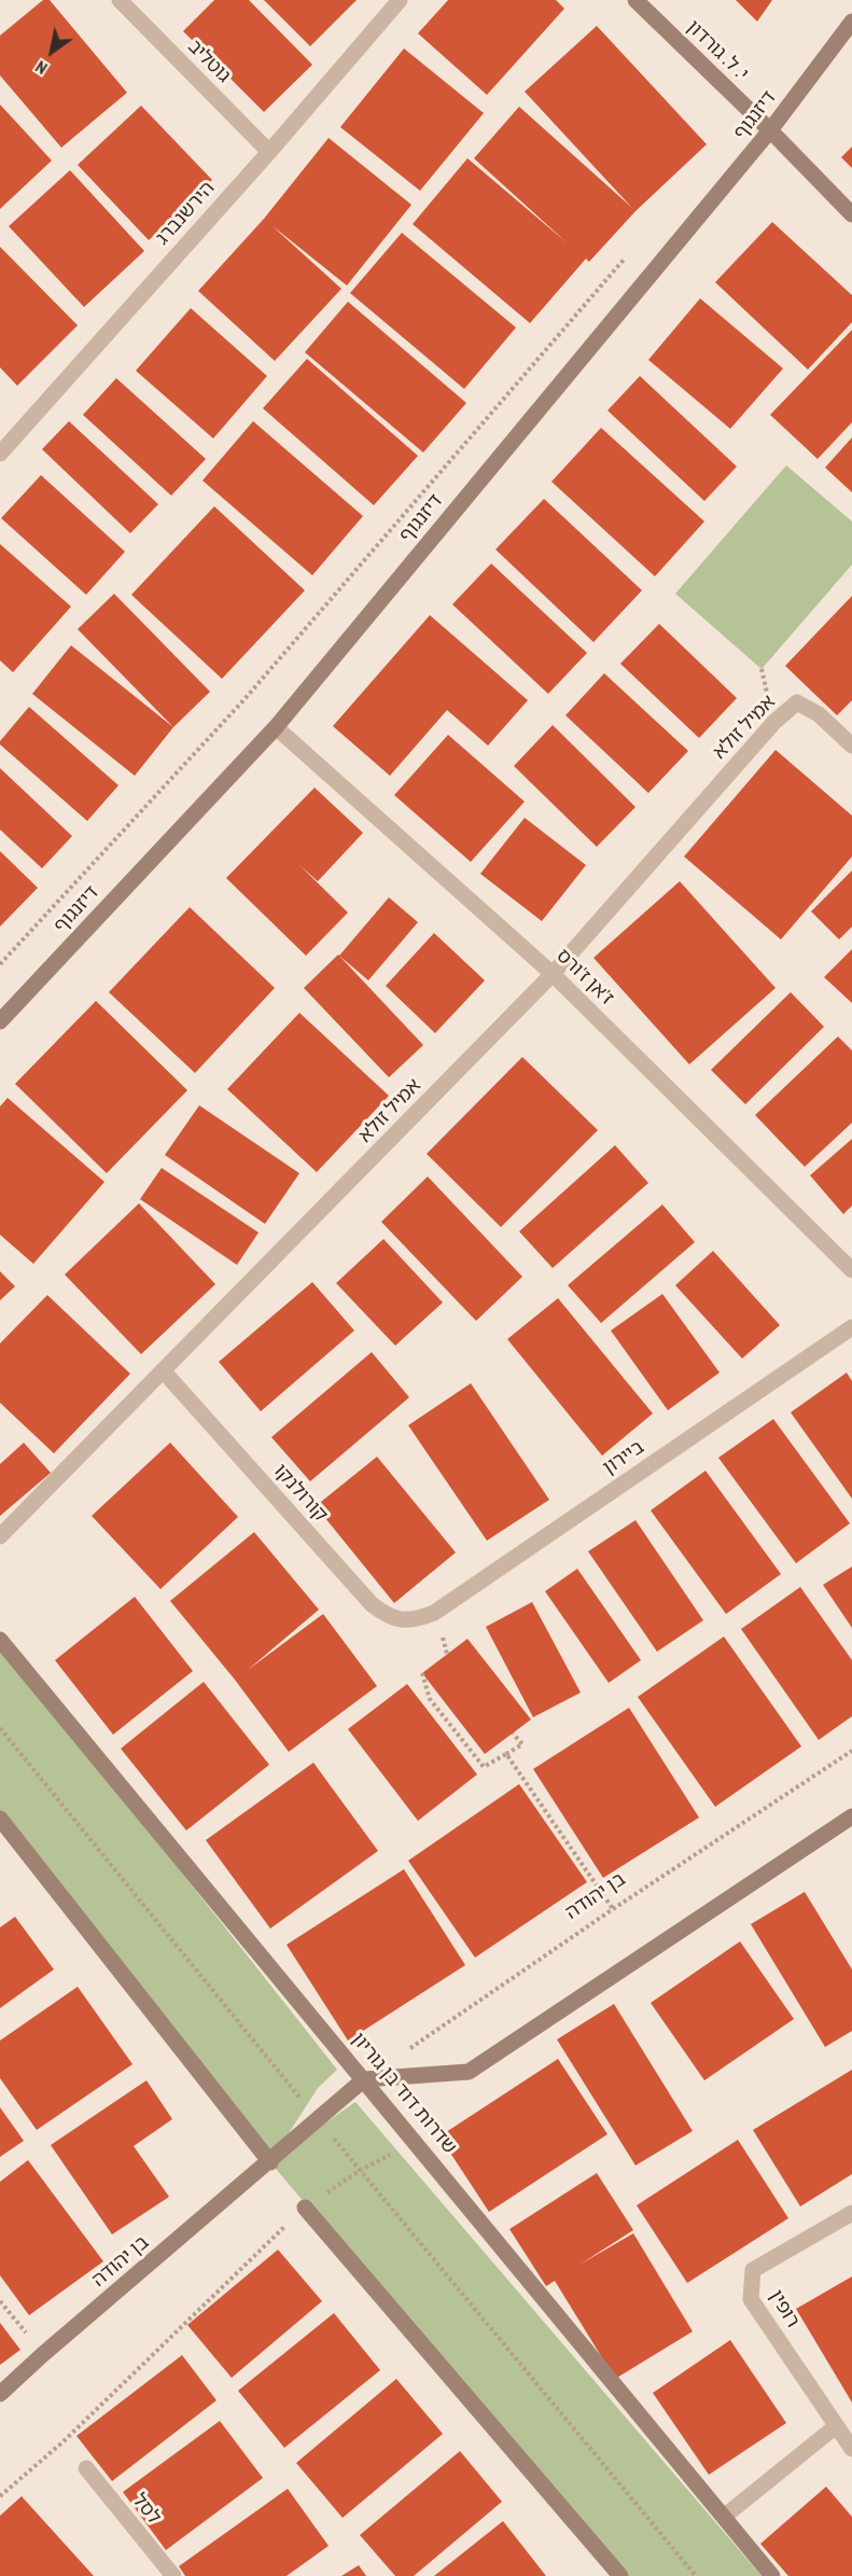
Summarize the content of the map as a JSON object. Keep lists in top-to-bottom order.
{
  "streets": {
    "street": [
      "י. ל. גורדון",
      "גוטליב",
      "דיזנגוף",
      "הירשנברג",
      "אמיל זולא",
      "ז'אן ז'ורס",
      "ביירון",
      "קורולנקו",
      "בן יהודה",
      "שדרות דוד בן גוריון",
      "רופין",
      "לסל"
    ]
  },
  "crossings": [
    ["י. ל. גורדון", "דיזנגוף"],
    ["גוטליב", "הירשנברג"],
    ["דיזנגוף", "ז'אן ז'ורס"],
    ["אמיל זולא", "ז'אן ז'ורס"],
    ["אמיל זולא", "קורולנקו"],
    ["ביירון", "קורולנקו"],
    ["בן יהודה", "שדרות דוד בן גוריון"]
  ],
  "north": "bottom left"
}
